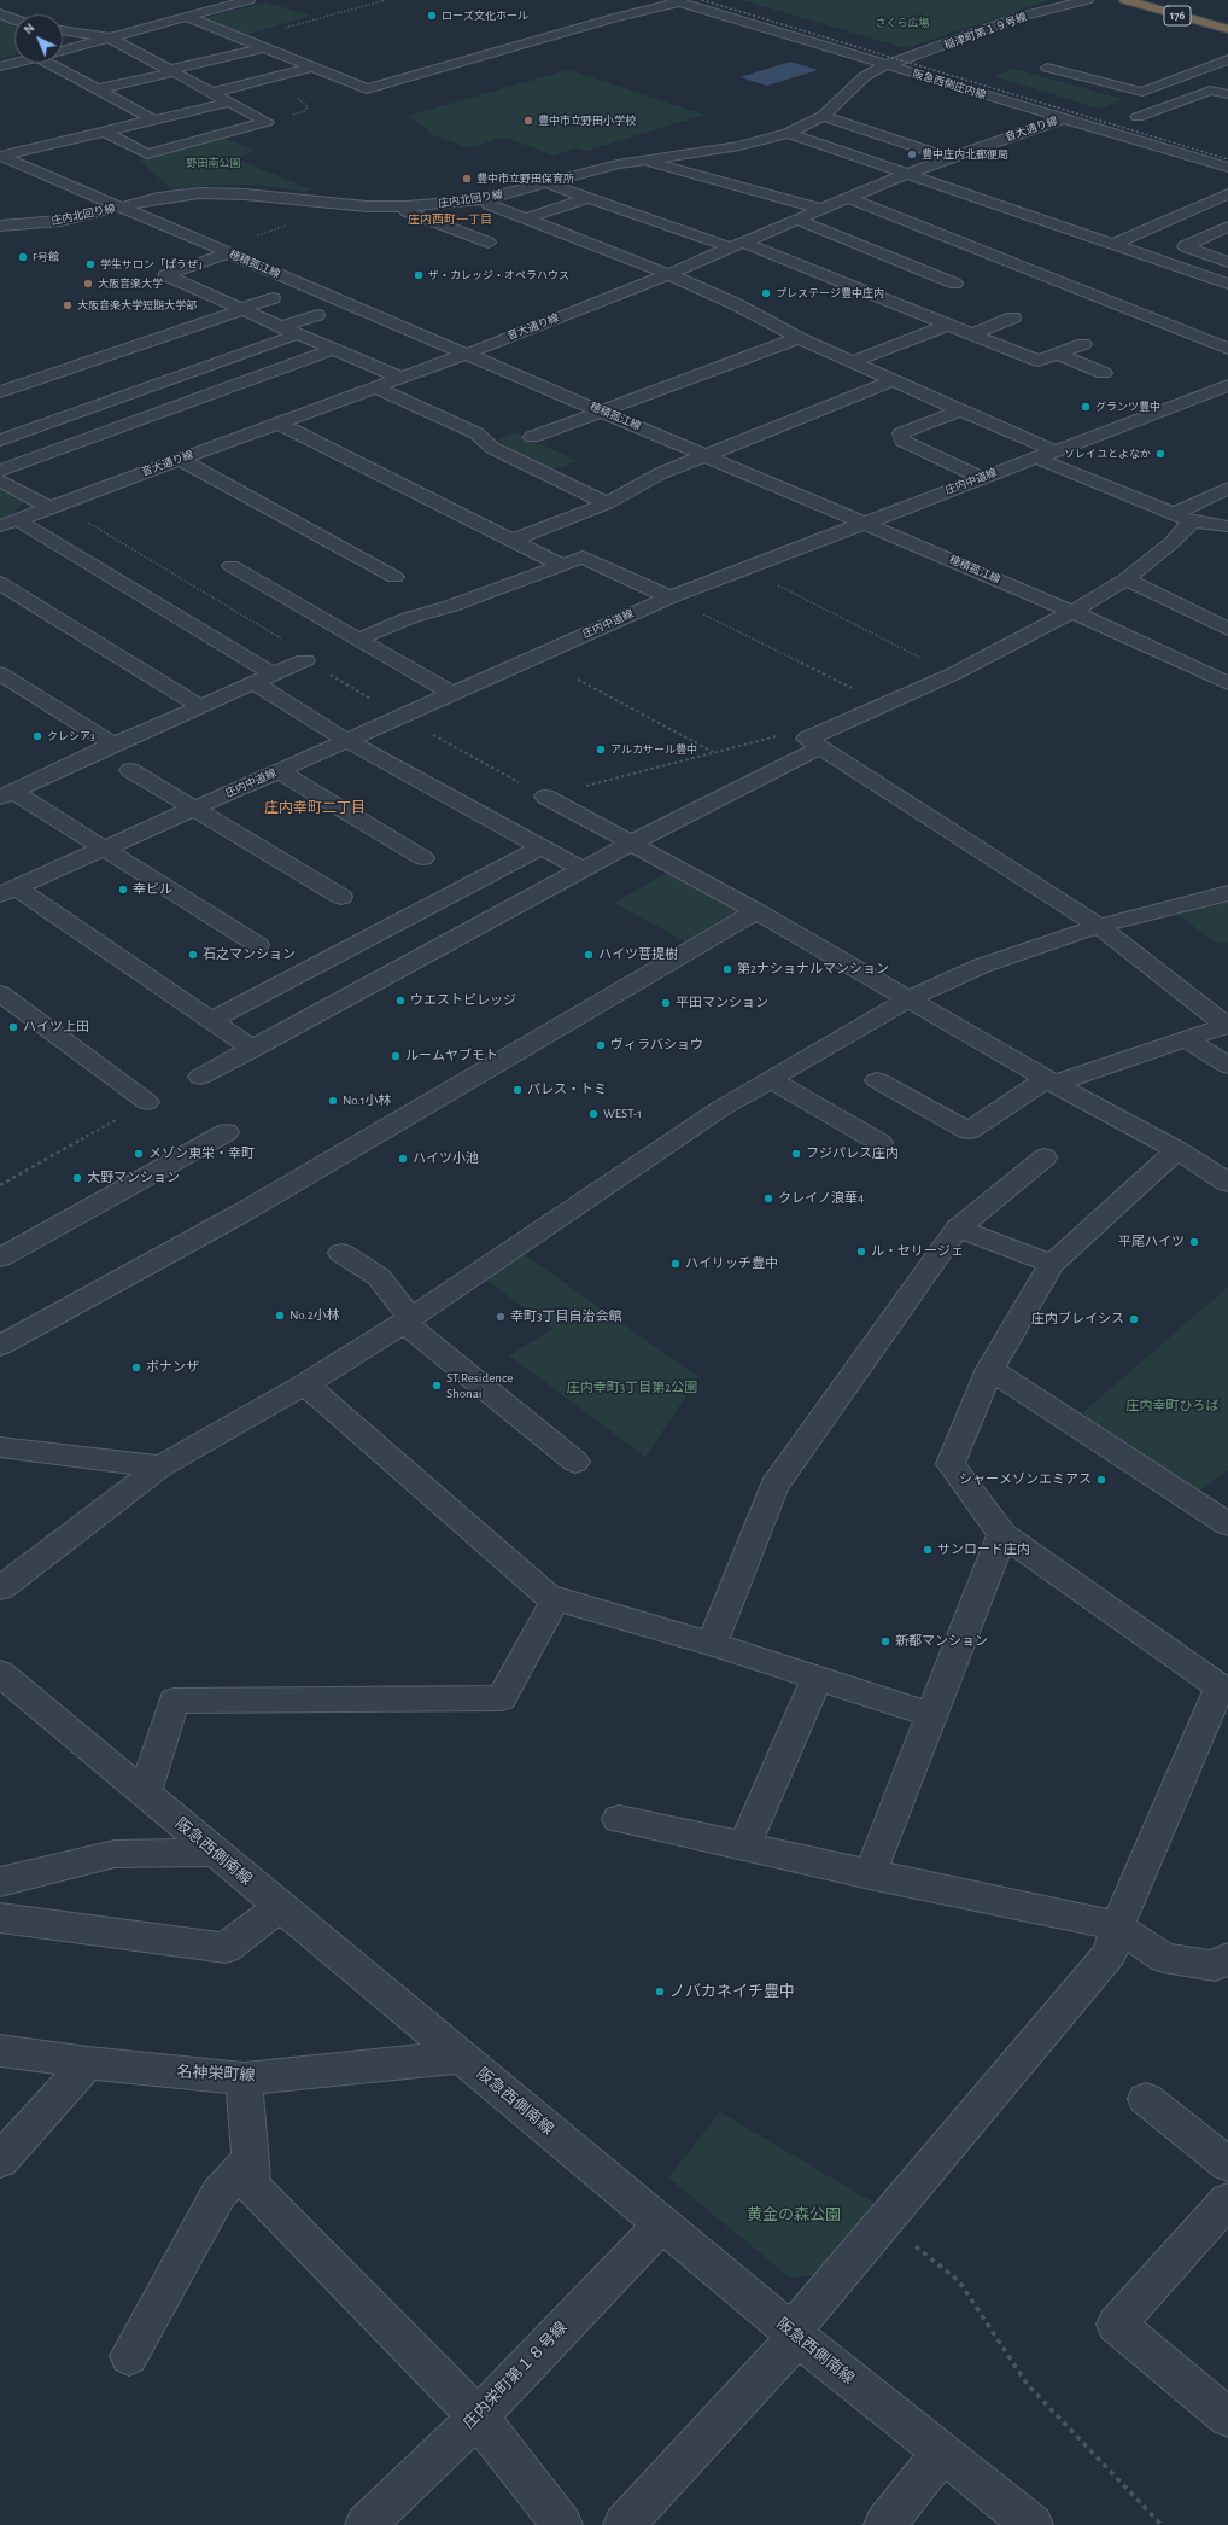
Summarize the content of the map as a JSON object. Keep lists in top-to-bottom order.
{
  "streets": {
    "highway": ["176"],
    "street": [
      "稲津町第１９号線",
      "阪急西側庄内線",
      "音大通り線",
      "庄内北回り線",
      "穂積菰江線",
      "庄内中道線",
      "阪急西側南線",
      "名神栄町線",
      "庄内栄町第１８号線"
    ]
  },
  "crossings": [
    ["稲津町第１９号線", "阪急西側庄内線"],
    ["稲津町第１９号線", "庄内北回り線"],
    ["阪急西側庄内線", "音大通り線"],
    ["阪急西側庄内線", "庄内北回り線"],
    ["音大通り線", "穂積菰江線"],
    ["庄内北回り線", "穂積菰江線"],
    ["穂積菰江線", "庄内中道線"],
    ["阪急西側南線", "名神栄町線"],
    ["阪急西側南線", "庄内栄町第１８号線"]
  ],
  "districts": ["庄内西町一丁目", "庄内幸町二丁目"],
  "parks": [
    "さくら広場",
    "野田南公園",
    "庄内幸町3丁目第2公園",
    "庄内幸町ひろば",
    "黄金の森公園"
  ],
  "places": [
    "ローズ文化ホール",
    "豊中市立野田小学校",
    "豊中庄内北郵便局",
    "豊中市立野田保育所",
    "F号館",
    "学生サロン「ぱうぜ」",
    "ザ・カレッジ・オペラハウス",
    "大阪音楽大学",
    "プレステージ豊中庄内",
    "大阪音楽大学短期大学部",
    "グランツ豊中",
    "ソレイユとよなか",
    "クレシア3",
    "アルカサール豊中",
    "幸ビル",
    "石之マンション",
    "ハイツ菩提樹",
    "第2ナショナルマンション",
    "ウエストビレッジ",
    "平田マンション",
    "ハイツ上田",
    "ヴィラバショウ",
    "ルームヤブモト",
    "パレス・トミ",
    "No.1小林",
    "WEST-1",
    "メゾン東栄・幸町",
    "フジパレス庄内",
    "ハイツ小池",
    "大野マンション",
    "クレイノ浪華4",
    "平尾ハイツ",
    "ル・セリージェ",
    "ハイリッチ豊中",
    "No.2小林",
    "幸町3丁目自治会館",
    "庄内ブレイシス",
    "ボナンザ",
    "ST.Residence Shonai",
    "シャーメゾンエミアス",
    "サンロード庄内",
    "新都マンション",
    "ノバカネイチ豊中"
  ],
  "north": "top left"
}
